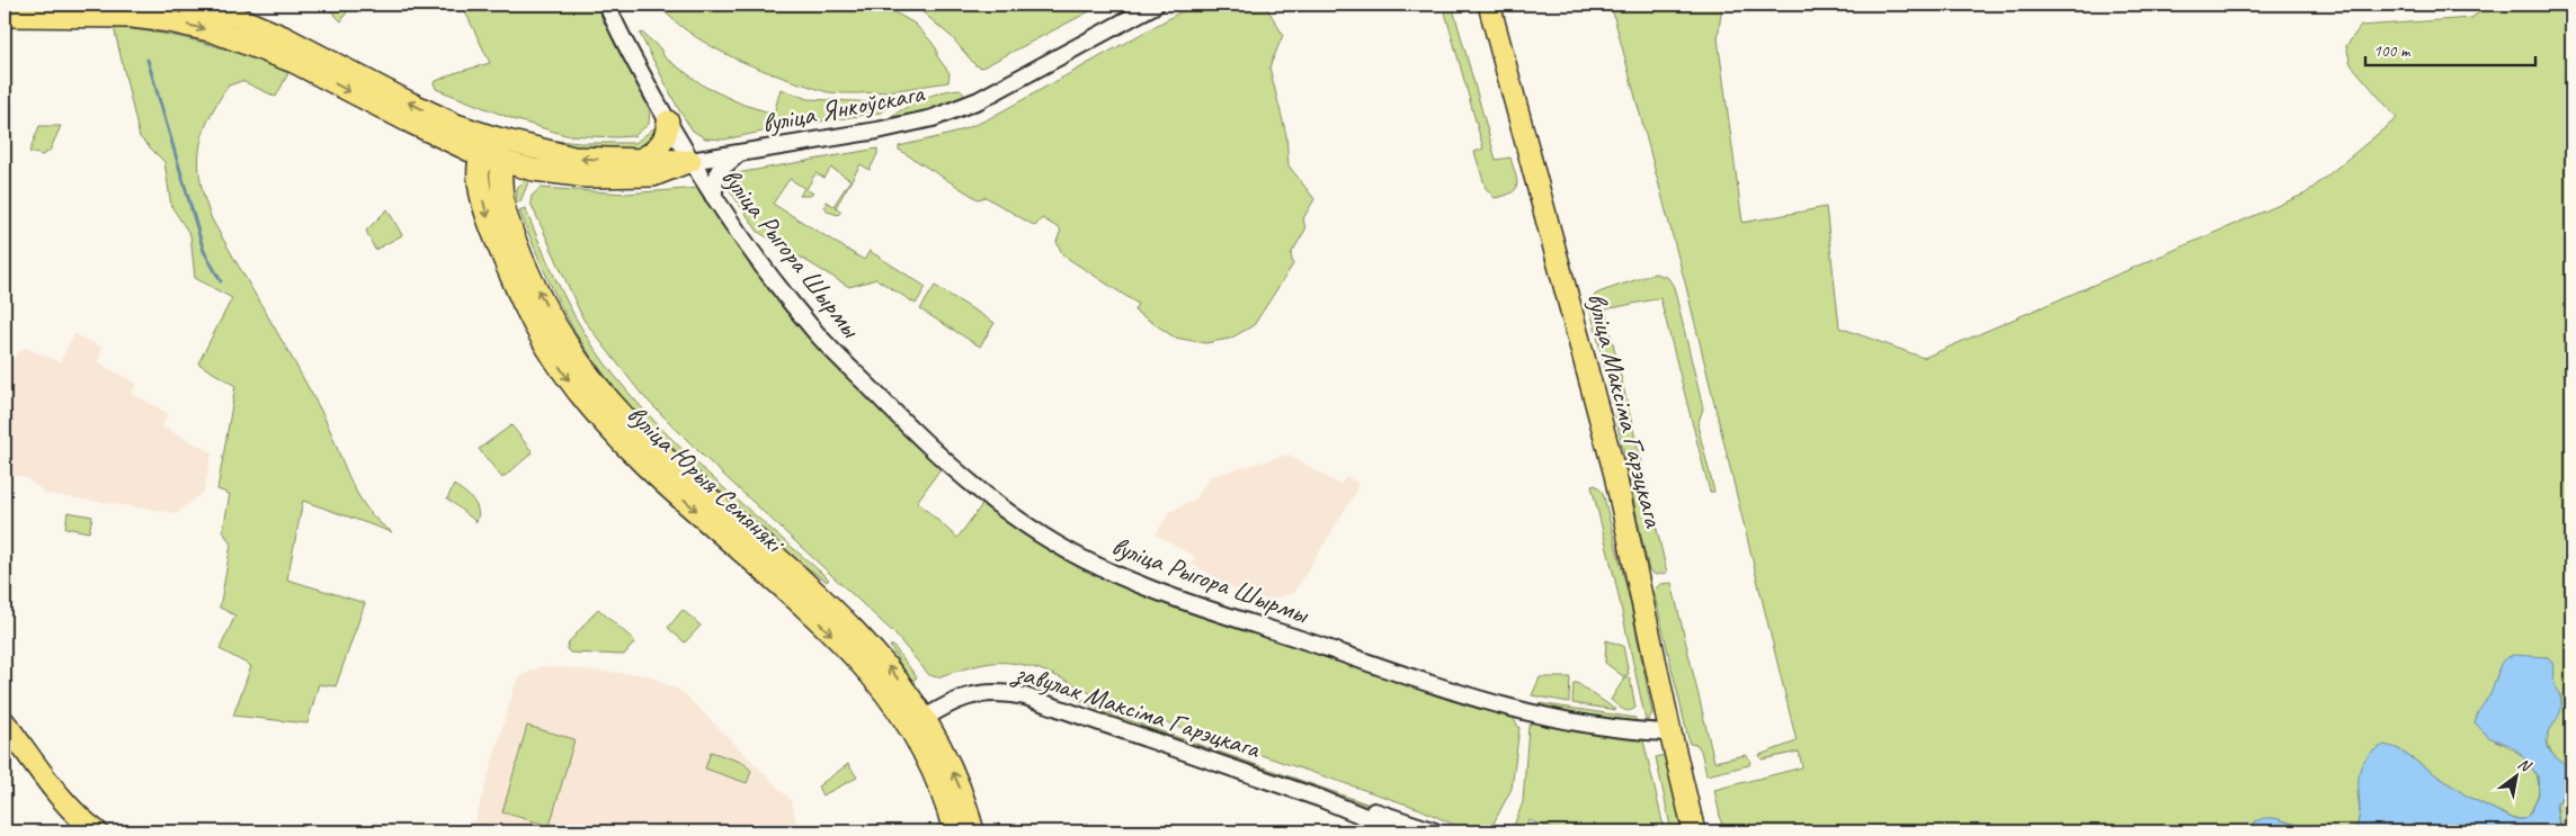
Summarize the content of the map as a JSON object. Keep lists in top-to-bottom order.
{
  "streets": {
    "main road": ["вуліца Максіма Гарэцкага", "вуліца Юрыя Семянякі"],
    "street": ["вуліца Янкоўскага", "вуліца Рыгора Шырмы", "завулак Максіма Гарэцкага"]
  },
  "crossings": [
    ["вуліца Янкоўскага", "вуліца Рыгора Шырмы"],
    ["вуліца Рыгора Шырмы", "вуліца Максіма Гарэцкага"],
    ["вуліца Юрыя Семянякі", "завулак Максіма Гарэцкага"]
  ],
  "scale_bar": "100 m",
  "north": "top right"
}
